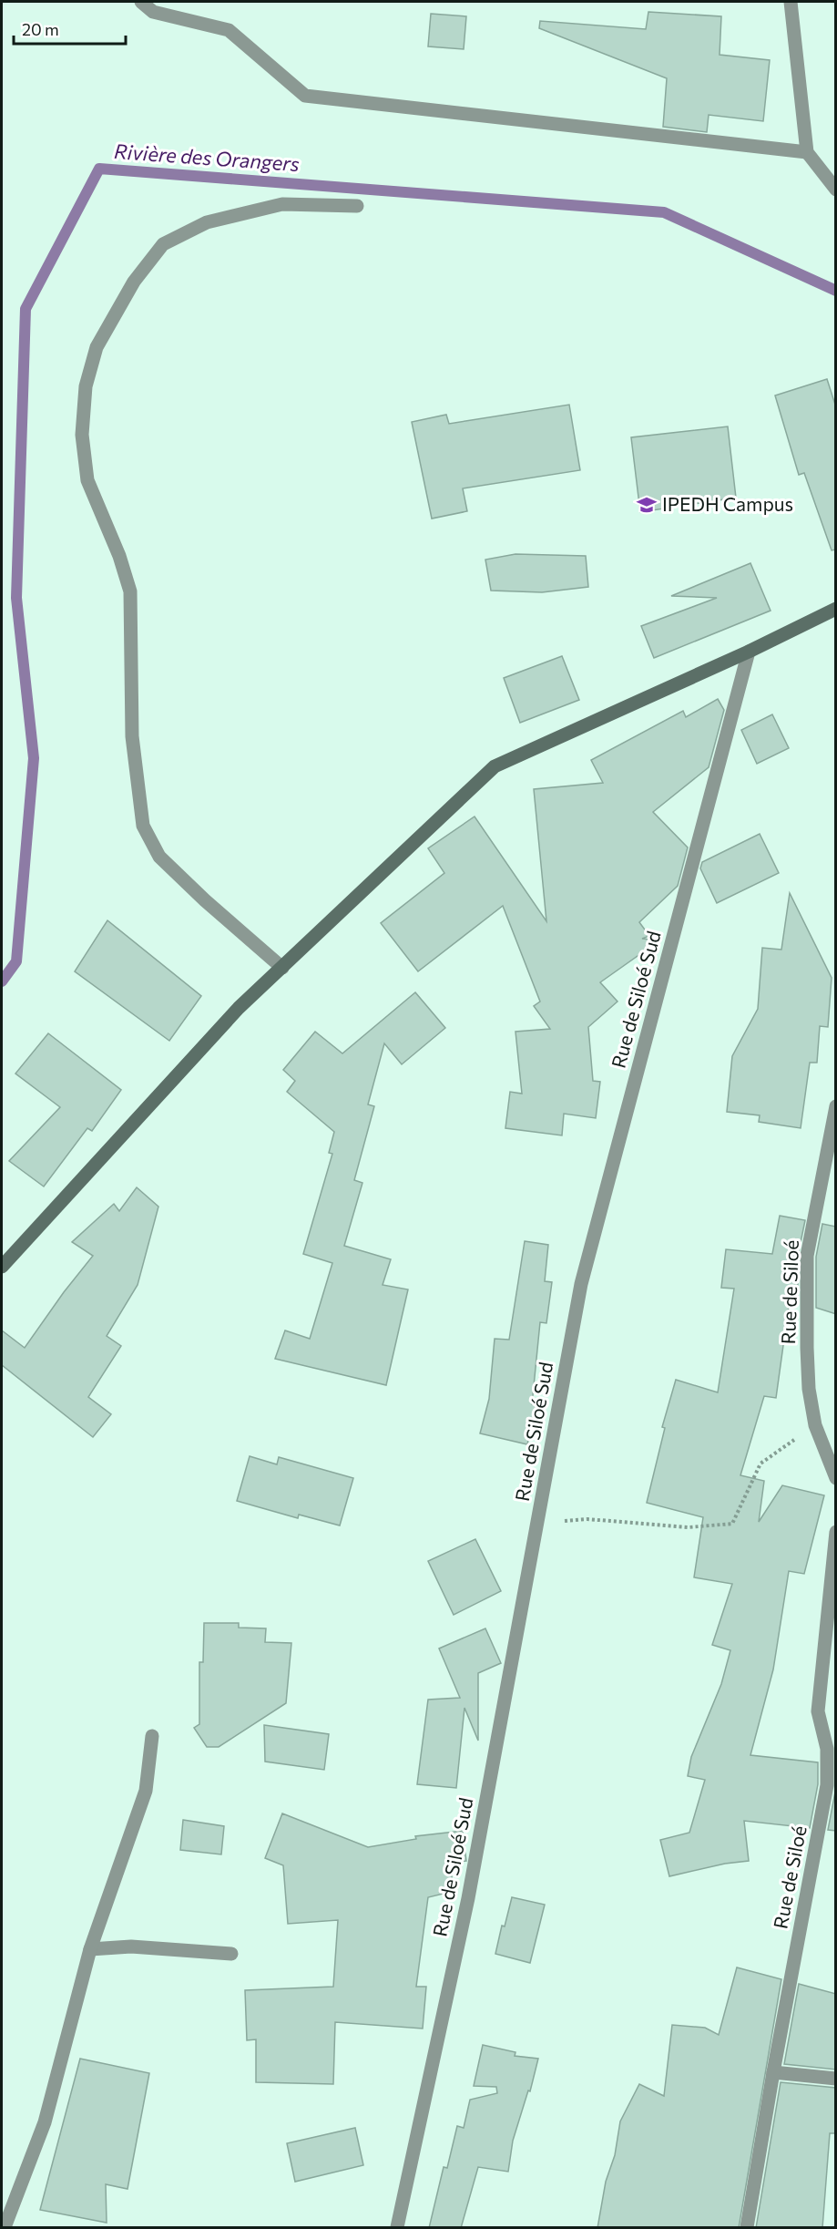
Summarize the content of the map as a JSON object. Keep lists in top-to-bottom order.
{
  "streets": {
    "street": ["Rue de Siloé Sud", "Rue de Siloé"]
  },
  "water": ["Rivière des Orangers"],
  "places": {
    "school or university": ["IPEDH Campus"]
  },
  "scale_bar": "20 m"
}
